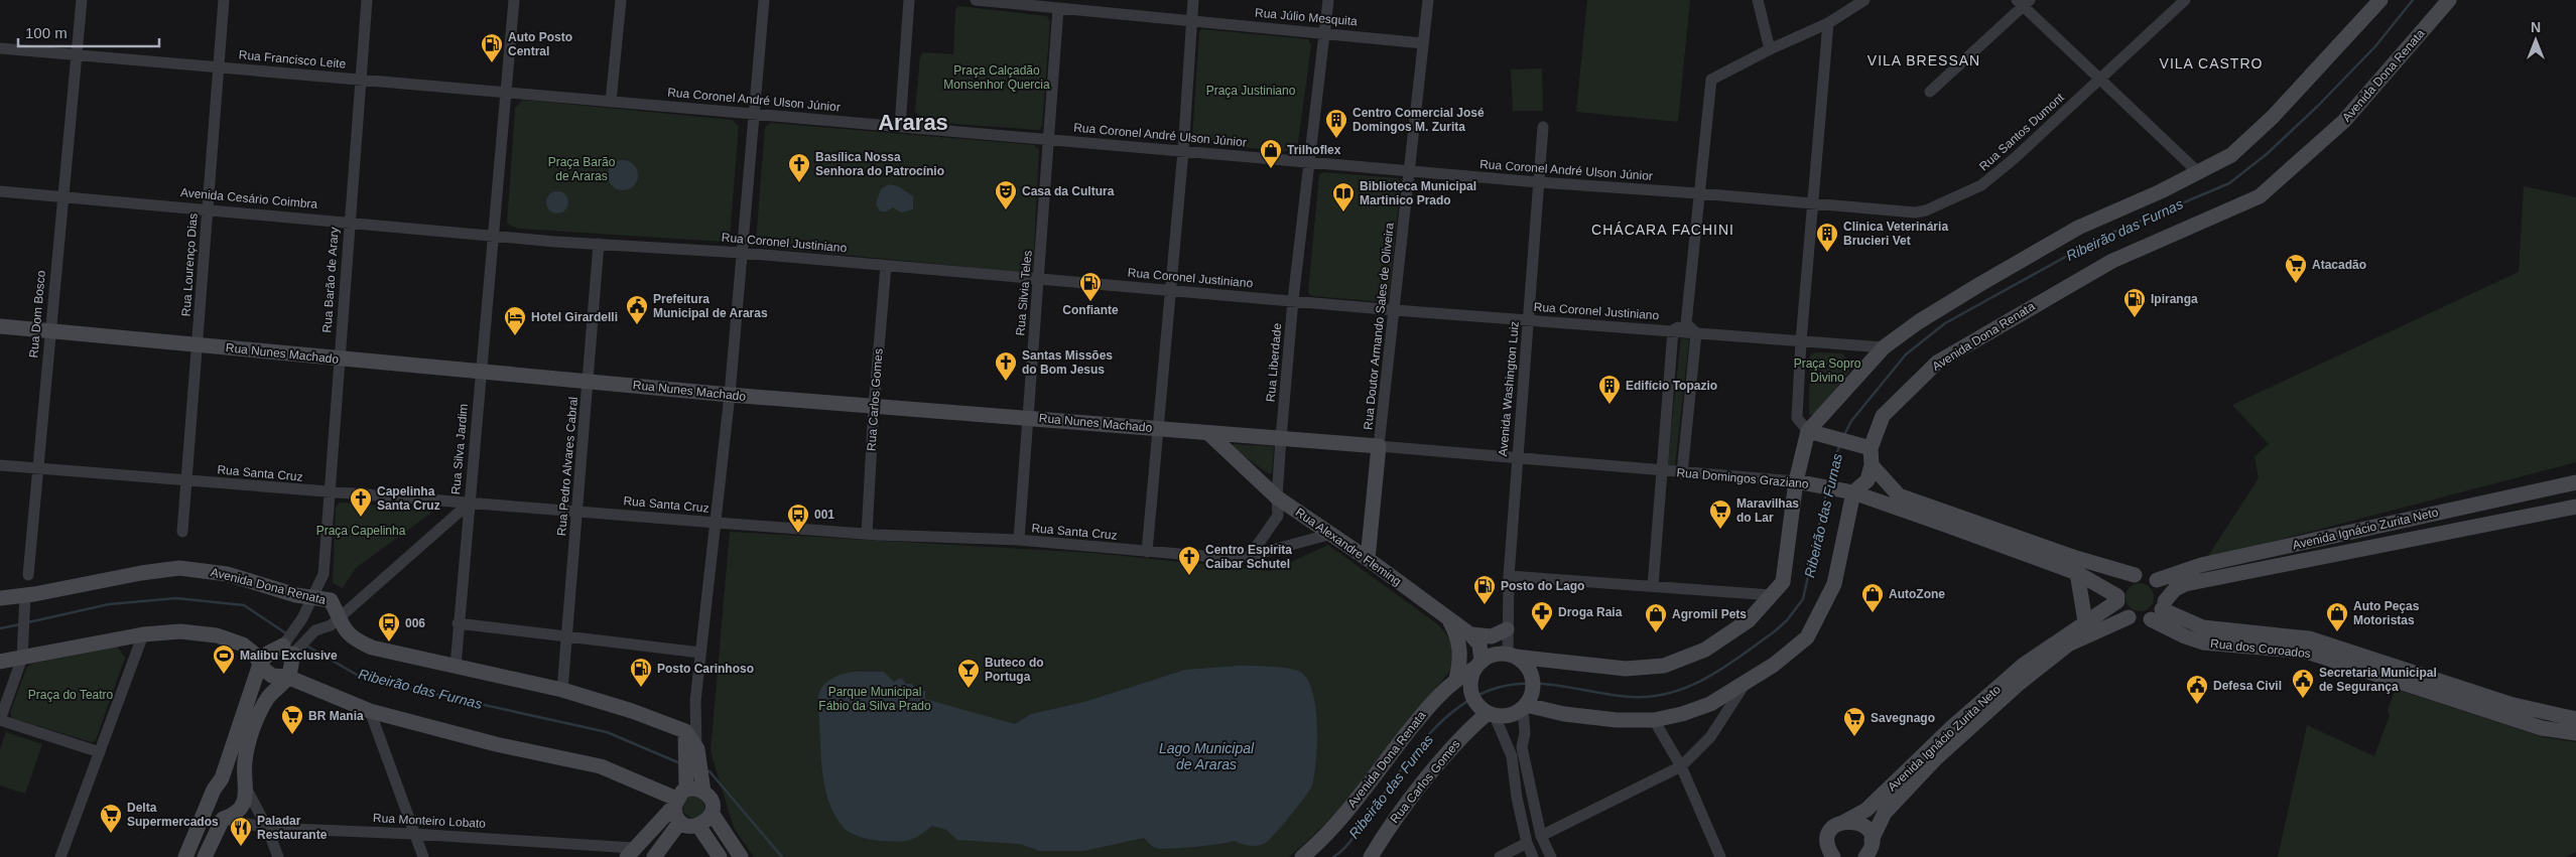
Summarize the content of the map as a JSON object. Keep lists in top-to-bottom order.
{
  "streets": {
    "main road": [
      "Avenida Dona Renata",
      "Rua Nunes Machado",
      "Rua Carlos Gomes",
      "Rua Domingos Graziano",
      "Avenida Ignácio Zurita Neto",
      "Rua Alexandre Fleming",
      "Rua dos Coroados"
    ],
    "street": [
      "Rua Júlio Mesquita",
      "Rua Francisco Leite",
      "Rua Coronel André Ulson Júnior",
      "Rua Santos Dumont",
      "Avenida Cesário Coimbra",
      "Rua Coronel Justiniano",
      "Rua Lourenço Dias",
      "Rua Barão de Arary",
      "Rua Silvia Teles",
      "Rua Dom Bosco",
      "Rua Doutor Armando Sales de Oliveira",
      "Rua Liberdade",
      "Avenida Washington Luiz",
      "Rua Silva Jardim",
      "Rua Pedro Alvares Cabral",
      "Rua Santa Cruz",
      "Rua Monteiro Lobato"
    ]
  },
  "crossings": [
    ["Rua Júlio Mesquita", "Rua Silvia Teles"],
    ["Rua Júlio Mesquita", "Rua Doutor Armando Sales de Oliveira"],
    ["Rua Júlio Mesquita", "Rua Liberdade"],
    ["Rua Francisco Leite", "Rua Coronel André Ulson Júnior"],
    ["Rua Francisco Leite", "Rua Lourenço Dias"],
    ["Rua Francisco Leite", "Rua Barão de Arary"],
    ["Rua Francisco Leite", "Rua Dom Bosco"],
    ["Avenida Dona Renata", "Rua Barão de Arary"],
    ["Avenida Dona Renata", "Avenida Washington Luiz"],
    ["Avenida Dona Renata", "Rua Carlos Gomes"],
    ["Avenida Dona Renata", "Rua Silva Jardim"],
    ["Avenida Dona Renata", "Rua Pedro Alvares Cabral"],
    ["Avenida Dona Renata", "Rua Domingos Graziano"],
    ["Avenida Dona Renata", "Rua Alexandre Fleming"],
    ["Rua Coronel André Ulson Júnior", "Rua Santos Dumont"],
    ["Rua Coronel André Ulson Júnior", "Rua Silvia Teles"],
    ["Rua Coronel André Ulson Júnior", "Rua Doutor Armando Sales de Oliveira"],
    ["Rua Coronel André Ulson Júnior", "Rua Liberdade"],
    ["Rua Coronel André Ulson Júnior", "Avenida Washington Luiz"],
    ["Avenida Cesário Coimbra", "Rua Coronel Justiniano"],
    ["Avenida Cesário Coimbra", "Rua Lourenço Dias"],
    ["Avenida Cesário Coimbra", "Rua Barão de Arary"],
    ["Avenida Cesário Coimbra", "Rua Dom Bosco"],
    ["Avenida Cesário Coimbra", "Rua Silva Jardim"],
    ["Rua Coronel Justiniano", "Rua Silvia Teles"],
    ["Rua Coronel Justiniano", "Rua Doutor Armando Sales de Oliveira"],
    ["Rua Coronel Justiniano", "Rua Liberdade"],
    ["Rua Coronel Justiniano", "Avenida Washington Luiz"],
    ["Rua Coronel Justiniano", "Rua Carlos Gomes"],
    ["Rua Coronel Justiniano", "Rua Silva Jardim"],
    ["Rua Coronel Justiniano", "Rua Pedro Alvares Cabral"],
    ["Rua Lourenço Dias", "Rua Nunes Machado"],
    ["Rua Lourenço Dias", "Rua Santa Cruz"],
    ["Rua Barão de Arary", "Rua Nunes Machado"],
    ["Rua Barão de Arary", "Rua Santa Cruz"],
    ["Rua Silvia Teles", "Rua Nunes Machado"],
    ["Rua Silvia Teles", "Rua Santa Cruz"],
    ["Rua Dom Bosco", "Rua Nunes Machado"],
    ["Rua Dom Bosco", "Rua Santa Cruz"],
    ["Rua Doutor Armando Sales de Oliveira", "Rua Nunes Machado"],
    ["Rua Doutor Armando Sales de Oliveira", "Rua Domingos Graziano"],
    ["Rua Nunes Machado", "Rua Liberdade"],
    ["Rua Nunes Machado", "Rua Carlos Gomes"],
    ["Rua Nunes Machado", "Rua Silva Jardim"],
    ["Rua Nunes Machado", "Rua Pedro Alvares Cabral"],
    ["Rua Nunes Machado", "Rua Domingos Graziano"],
    ["Rua Nunes Machado", "Rua Alexandre Fleming"],
    ["Rua Liberdade", "Rua Santa Cruz"],
    ["Rua Liberdade", "Rua Alexandre Fleming"],
    ["Avenida Washington Luiz", "Rua Carlos Gomes"],
    ["Avenida Washington Luiz", "Rua Domingos Graziano"],
    ["Avenida Washington Luiz", "Rua Alexandre Fleming"],
    ["Rua Carlos Gomes", "Rua Santa Cruz"],
    ["Rua Carlos Gomes", "Rua Alexandre Fleming"],
    ["Rua Silva Jardim", "Rua Santa Cruz"],
    ["Rua Pedro Alvares Cabral", "Rua Santa Cruz"],
    ["Rua Santa Cruz", "Rua Alexandre Fleming"],
    ["Rua Domingos Graziano", "Avenida Ignácio Zurita Neto"],
    ["Rua Domingos Graziano", "Rua dos Coroados"],
    ["Avenida Ignácio Zurita Neto", "Rua dos Coroados"]
  ],
  "districts": [
    "VILA BRESSAN",
    "VILA CASTRO",
    "Araras",
    "CHÁCARA FACHINI"
  ],
  "water": ["Ribeirão das Furnas", "Lago Municipal de Araras"],
  "parks": [
    "Praça Calçadão Monsenhor Quercia",
    "Praça Justiniano",
    "Praça Barão de Araras",
    "Praça Sopro Divino",
    "Praça Capelinha",
    "Parque Municipal Fábio da Silva Prado",
    "Praça do Teatro"
  ],
  "places": {
    "fuel station": [
      "Auto Posto Central",
      "Confiante",
      "Ipiranga",
      "Posto do Lago",
      "Posto Carinhoso"
    ],
    "building": ["Centro Comercial José Domingos M. Zurita", "Clinica Veterinária Brucieri Vet", "Edifício Topazio"],
    "shop": [
      "Trilhoflex",
      "AutoZone",
      "Auto Peças Motoristas",
      "Agromil Pets"
    ],
    "church": [
      "Basílica Nossa Senhora do Patrocínio",
      "Santas Missões do Bom Jesus",
      "Capelinha Santa Cruz",
      "Centro Espirita Caibar Schutel"
    ],
    "theatre": ["Casa da Cultura"],
    "library": ["Biblioteca Municipal Martinico Prado"],
    "supermarket": [
      "Atacadão",
      "Maravilhas do Lar",
      "BR Mania",
      "Savegnago",
      "Delta Supermercados"
    ],
    "public building": ["Prefeitura Municipal de Araras", "Secretaria Municipal de Segurança", "Defesa Civil"],
    "hotel": ["Hotel Girardelli"],
    "bus stop": ["001", "006"],
    "pharmacy": ["Droga Raia"],
    "sports": ["Malibu Exclusive"],
    "bar": ["Buteco do Portuga"],
    "restaurant": ["Paladar Restaurante"]
  },
  "scale_bar": "100 m",
  "north": "top"
}
